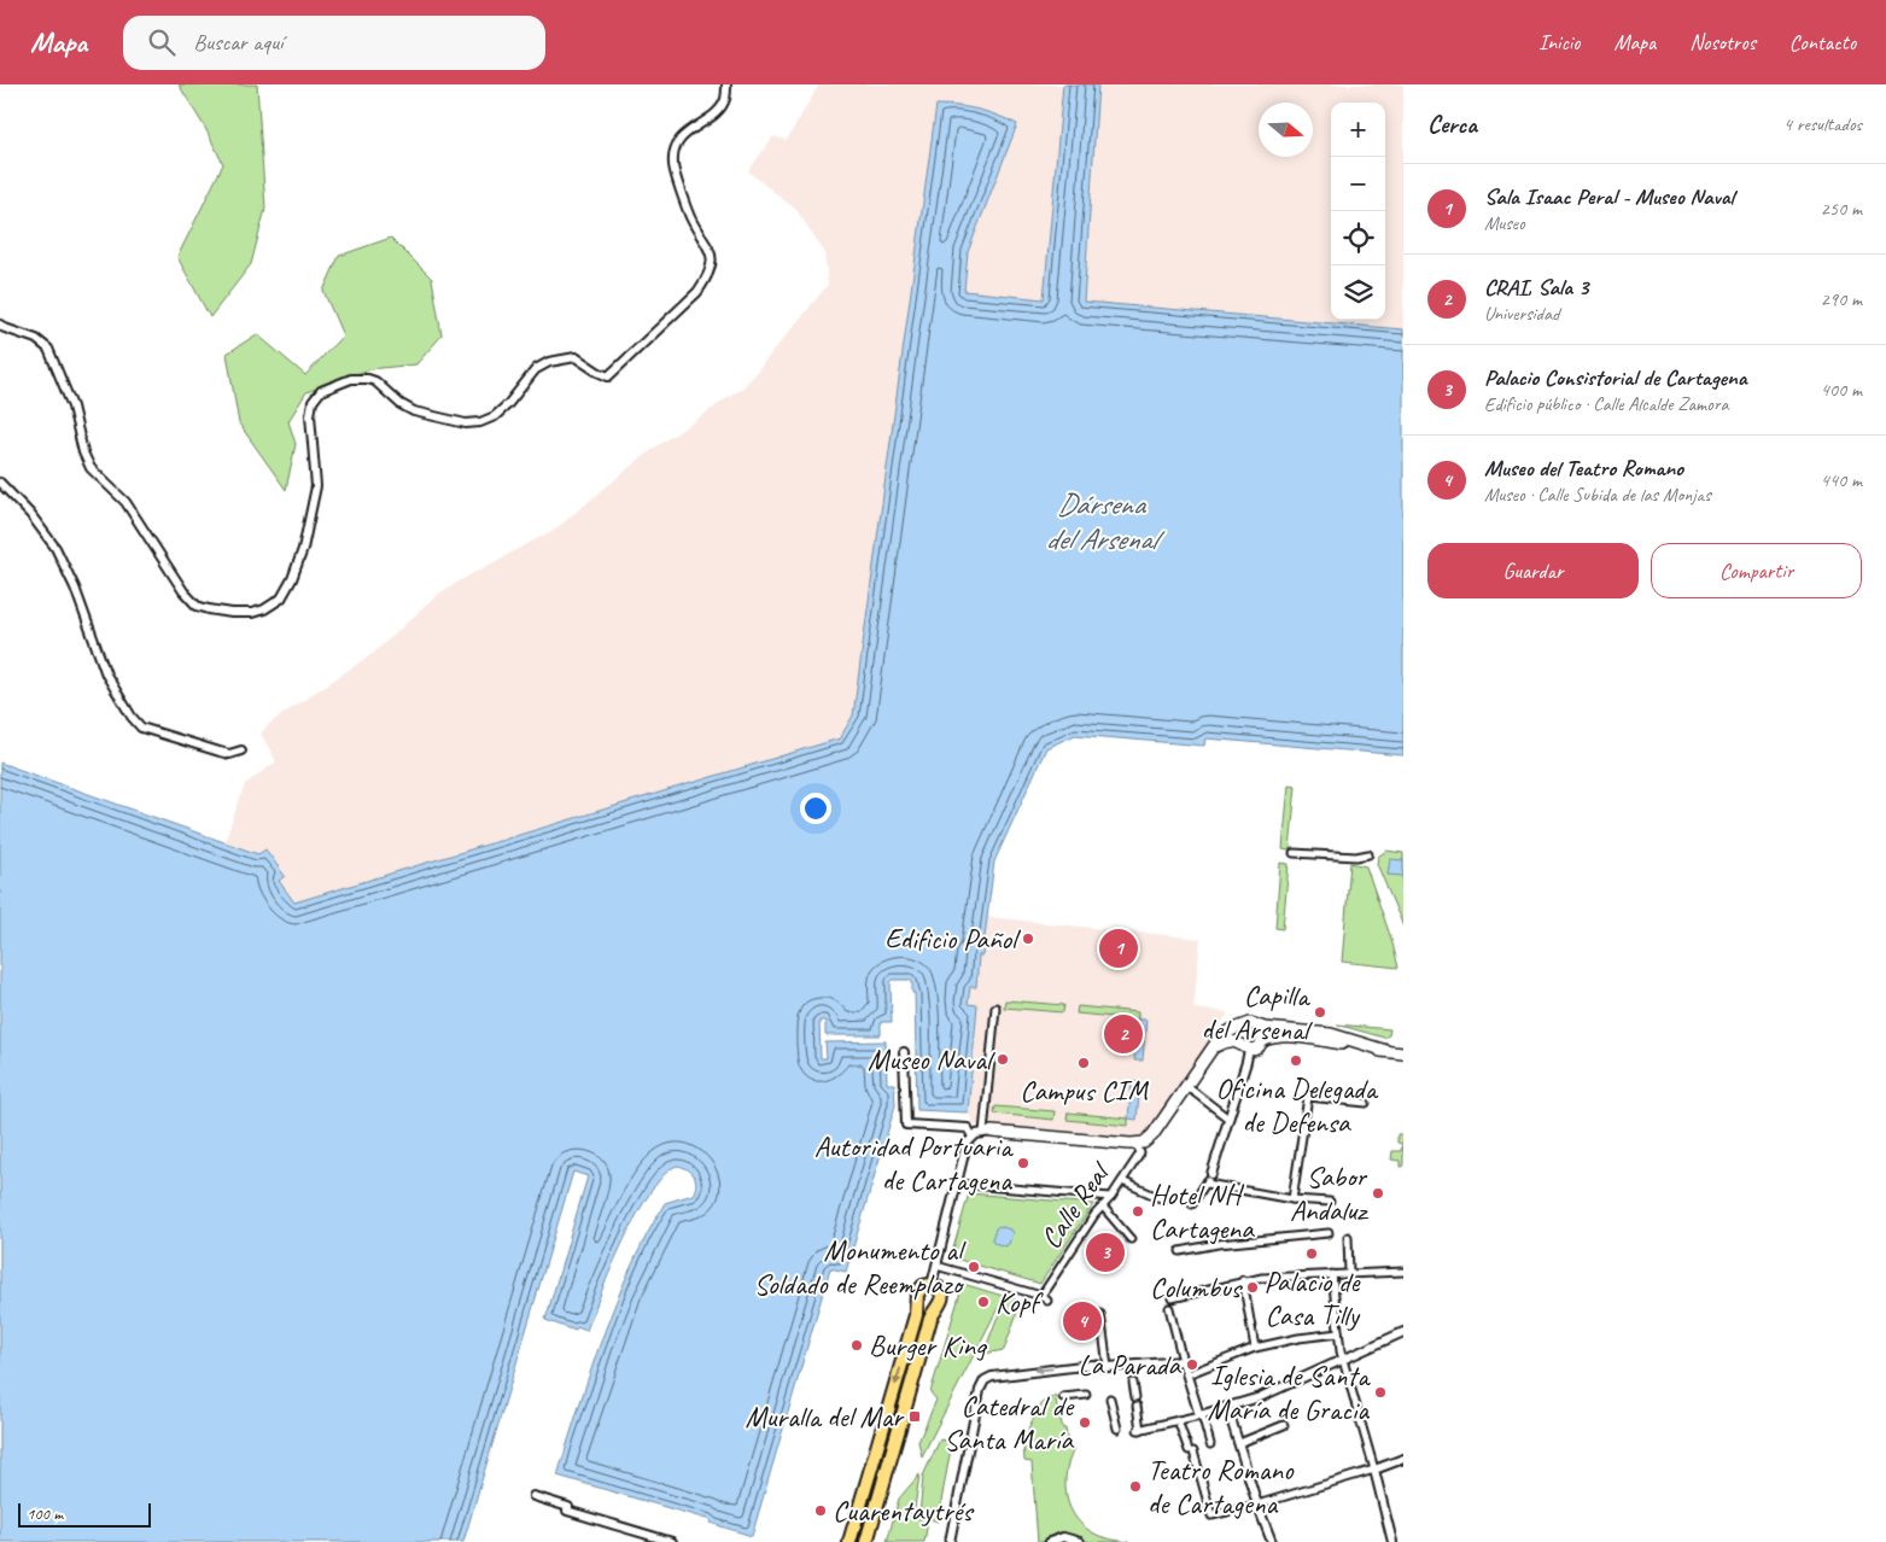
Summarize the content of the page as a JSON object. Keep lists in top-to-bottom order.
{
  "streets": {
    "street": ["Calle Real"]
  },
  "water": ["Dársena del Arsenal"],
  "places": {
    "other": [
      "Edificio Pañol",
      "Capilla del Arsenal",
      "Museo Naval",
      "Oficina Delegada de Defensa",
      "Campus CIM",
      "Autoridad Portuaria de Cartagena",
      "Sabor Andaluz",
      "Hotel NH Cartagena",
      "Palacio de Casa Tilly",
      "Monumento al Soldado de Reemplazo",
      "Columbus",
      "Kopf",
      "Burger King",
      "La Parada",
      "Iglesia de Santa María de Gracia",
      "Catedral de Santa María",
      "Teatro Romano de Cartagena",
      "Cuarentaytrés"
    ],
    "transit": ["Muralla del Mar"]
  },
  "scale_bar": "100 m",
  "north": "right",
  "page": {
    "header": "Mapa",
    "search": "Buscar aquí",
    "nav": [
      "Inicio",
      "Mapa",
      "Nosotros",
      "Contacto"
    ],
    "heading": ["Cerca", "4 resultados"],
    "map_buttons": ["+", "−"],
    "list": [
      {
        "mark": "1",
        "name": "Sala Isaac Peral - Museo Naval",
        "note": "Museo",
        "value": "250 m"
      },
      {
        "mark": "2",
        "name": "CRAI, Sala 3",
        "note": "Universidad",
        "value": "290 m"
      },
      {
        "mark": "3",
        "name": "Palacio Consistorial de Cartagena",
        "note": "Edificio público · Calle Alcalde Zamora",
        "value": "400 m"
      },
      {
        "mark": "4",
        "name": "Museo del Teatro Romano",
        "note": "Museo · Calle Subida de las Monjas",
        "value": "440 m"
      }
    ],
    "buttons": ["Guardar", "Compartir"],
    "pins": [
      "1",
      "2",
      "3",
      "4"
    ],
    "scale": "100 m"
  }
}
